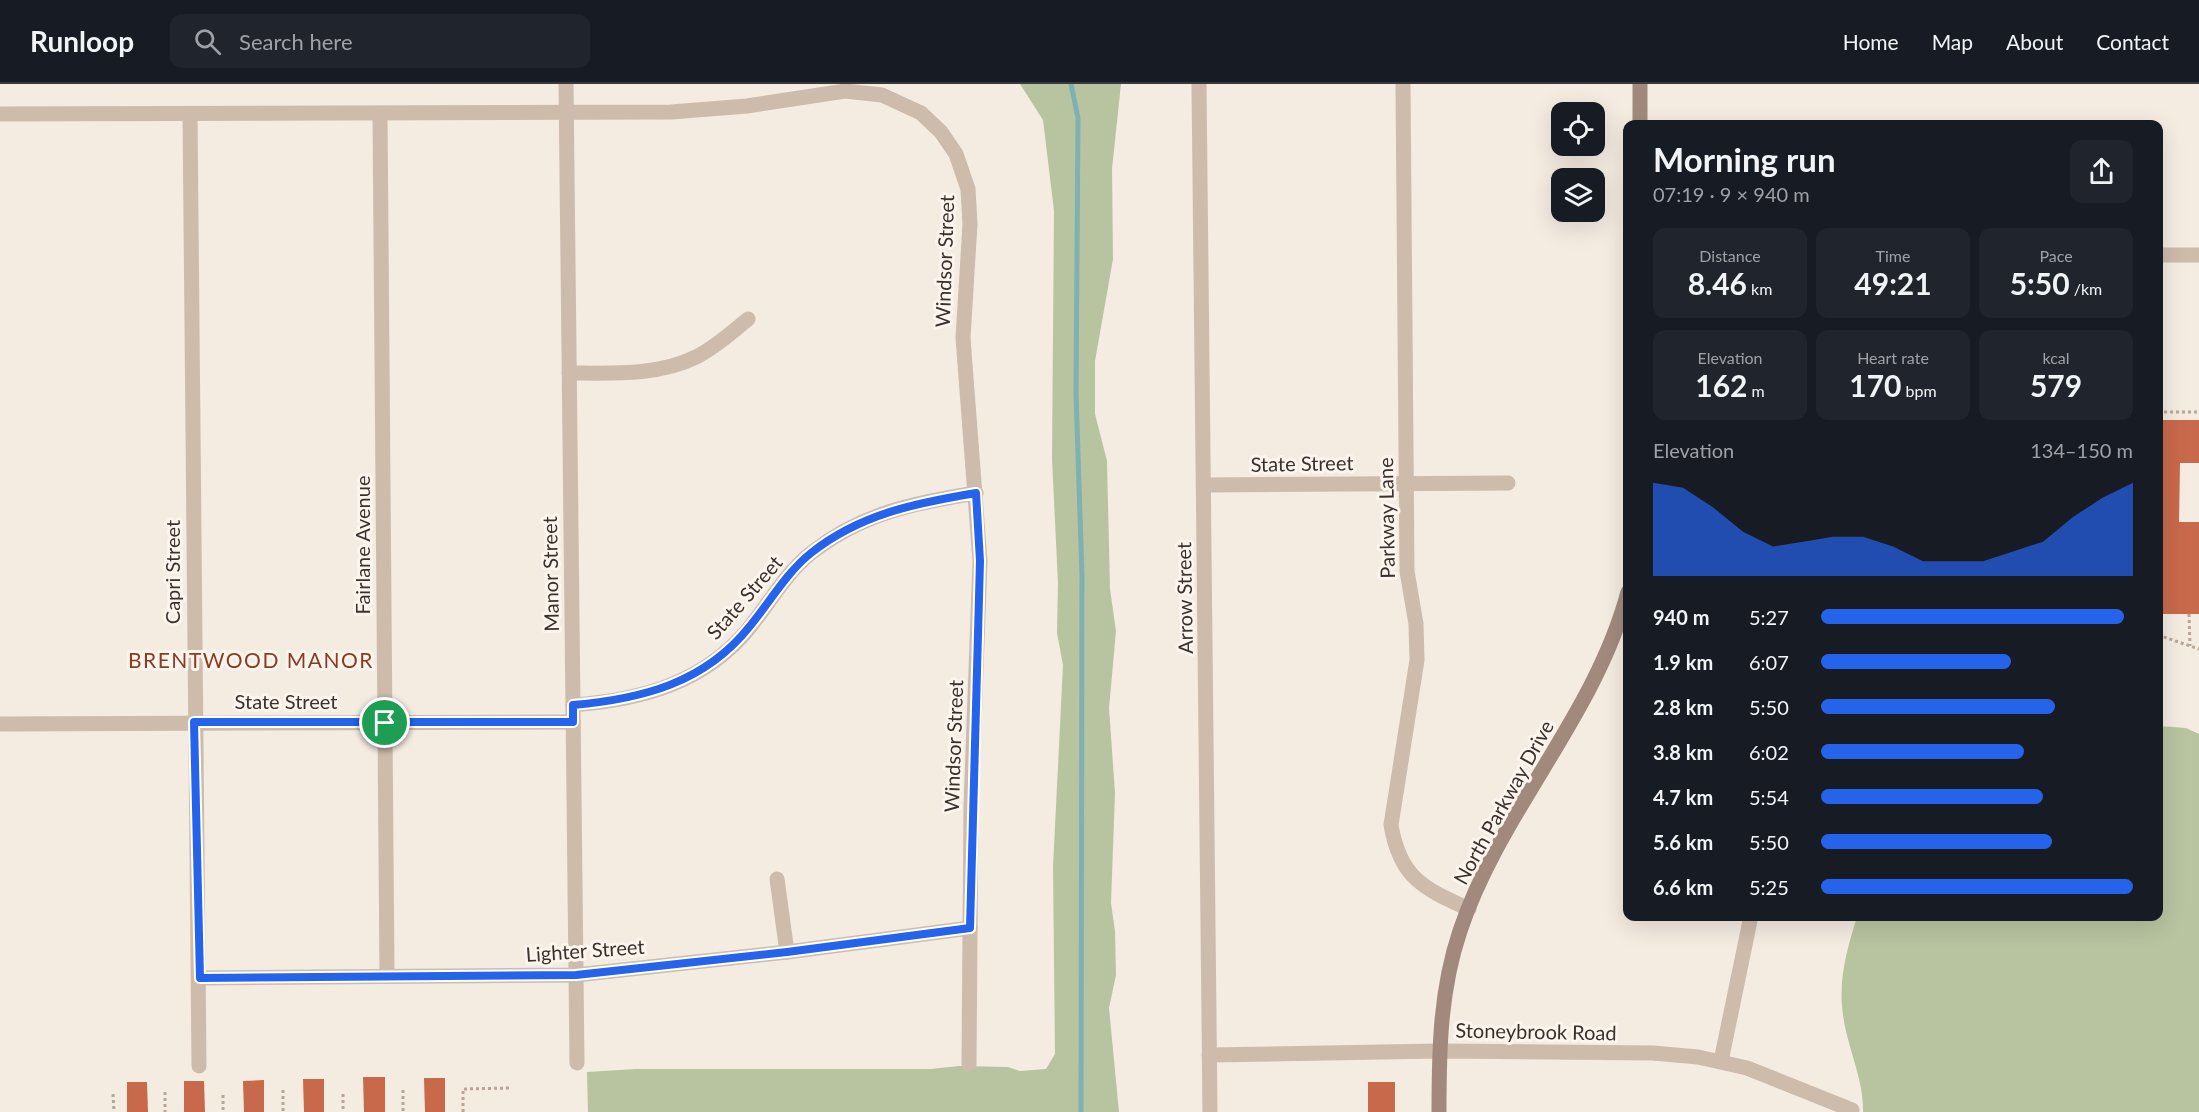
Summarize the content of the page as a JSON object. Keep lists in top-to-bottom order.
{
  "streets": {
    "main road": ["North Parkway Drive"],
    "street": [
      "Windsor Street",
      "State Street",
      "Parkway Lane",
      "Fairlane Avenue",
      "Capri Street",
      "Manor Street",
      "Arrow Street",
      "Lighter Street",
      "Stoneybrook Road"
    ]
  },
  "crossings": [
    ["Windsor Street", "State Street"],
    ["Windsor Street", "Fairlane Avenue"],
    ["Windsor Street", "Capri Street"],
    ["Windsor Street", "Manor Street"],
    ["Windsor Street", "Lighter Street"],
    ["State Street", "Parkway Lane"],
    ["State Street", "Fairlane Avenue"],
    ["State Street", "Capri Street"],
    ["State Street", "Manor Street"],
    ["State Street", "Arrow Street"],
    ["Parkway Lane", "North Parkway Drive"],
    ["Fairlane Avenue", "Lighter Street"],
    ["Capri Street", "Lighter Street"],
    ["Manor Street", "Lighter Street"],
    ["Arrow Street", "Stoneybrook Road"],
    ["North Parkway Drive", "Stoneybrook Road"]
  ],
  "districts": ["BRENTWOOD MANOR"],
  "page": {
    "header": "Runloop",
    "search": "Search here",
    "nav": [
      "Home",
      "Map",
      "About",
      "Contact"
    ],
    "heading": ["Morning run", "07:19 · 9 × 940 m"],
    "stats": [
      ["Distance", "8.46 km"],
      ["Time", "49:21"],
      ["Pace", "5:50 /km"],
      ["Elevation", "162 m"],
      ["Heart rate", "170 bpm"],
      ["kcal", "579"]
    ],
    "chart": ["Elevation", "134–150 m"],
    "list": [
      {
        "name": "940 m",
        "note": "5:27"
      },
      {
        "name": "1.9 km",
        "note": "6:07"
      },
      {
        "name": "2.8 km",
        "note": "5:50"
      },
      {
        "name": "3.8 km",
        "note": "6:02"
      },
      {
        "name": "4.7 km",
        "note": "5:54"
      },
      {
        "name": "5.6 km",
        "note": "5:50"
      },
      {
        "name": "6.6 km",
        "note": "5:25"
      }
    ]
  }
}
